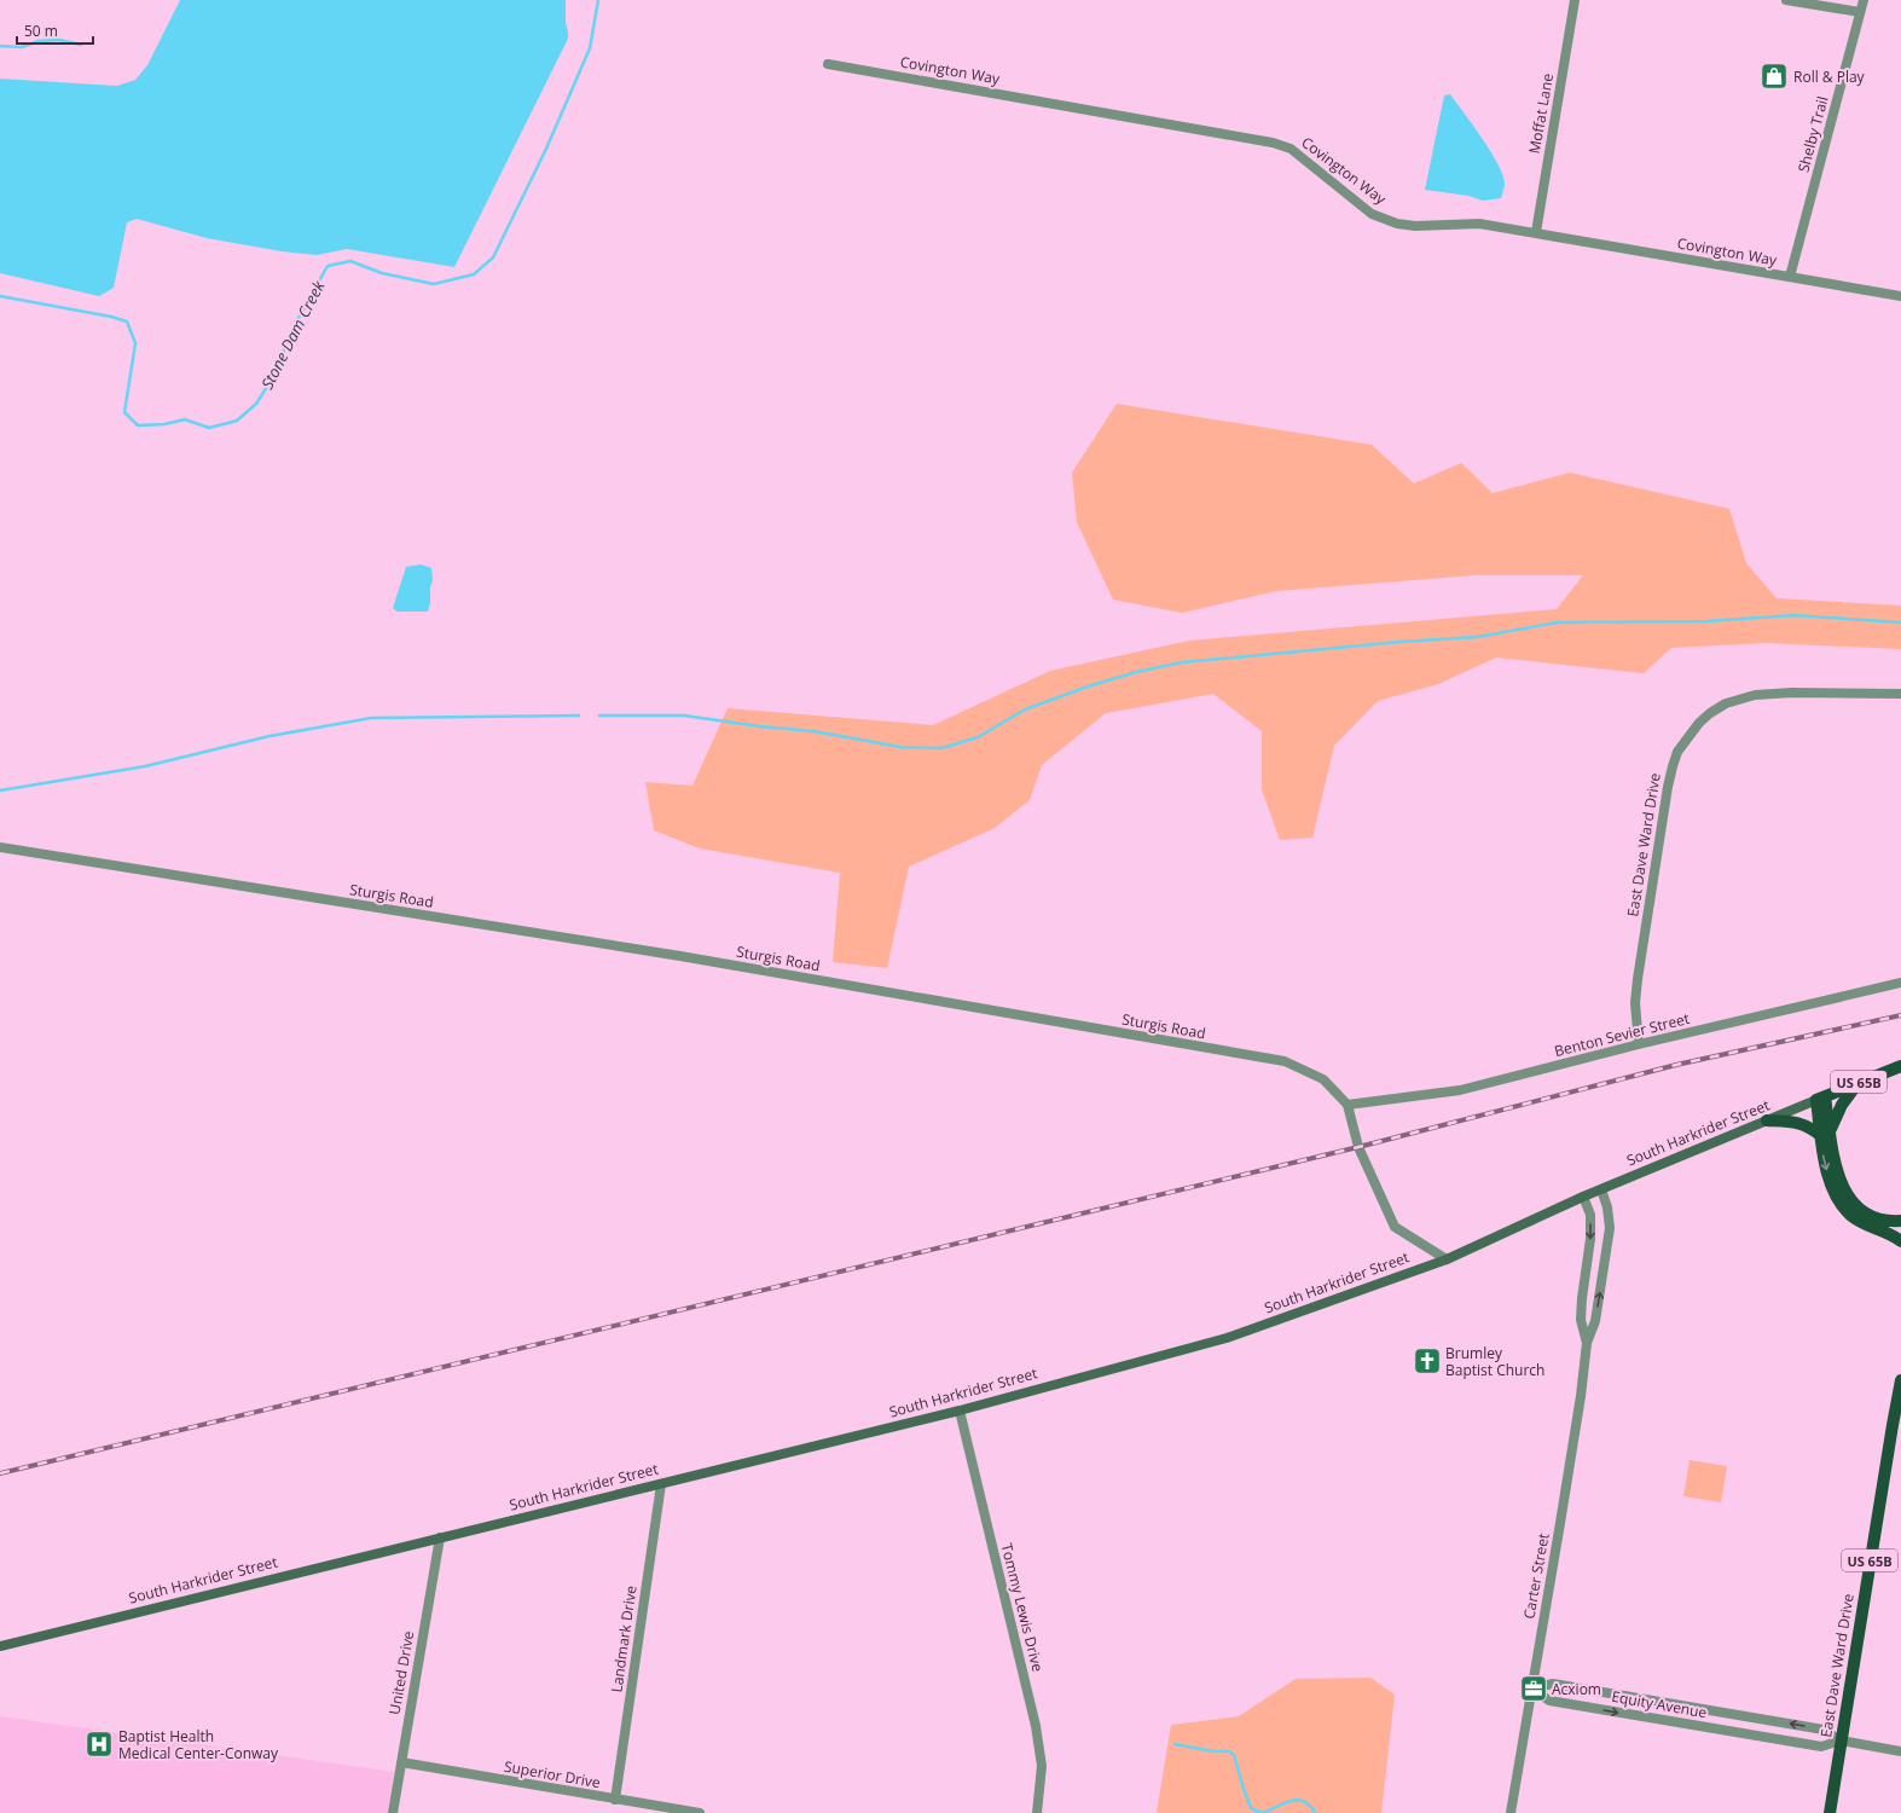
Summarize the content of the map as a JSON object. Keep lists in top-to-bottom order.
{
  "streets": {
    "main road": ["East Dave Ward Drive", "US 65B", "South Harkrider Street"],
    "street": [
      "Covington Way",
      "Moffat Lane",
      "Shelby Trail",
      "Sturgis Road",
      "Benton Sevier Street",
      "Carter Street",
      "Tommy Lewis Drive",
      "Landmark Drive",
      "United Drive",
      "Equity Avenue",
      "Superior Drive"
    ]
  },
  "crossings": [
    ["Covington Way", "Moffat Lane"],
    ["Covington Way", "Shelby Trail"],
    ["East Dave Ward Drive", "Benton Sevier Street"],
    ["East Dave Ward Drive", "Equity Avenue"],
    ["Sturgis Road", "Benton Sevier Street"],
    ["Sturgis Road", "South Harkrider Street"],
    ["South Harkrider Street", "Carter Street"],
    ["South Harkrider Street", "Tommy Lewis Drive"],
    ["South Harkrider Street", "Landmark Drive"],
    ["South Harkrider Street", "United Drive"],
    ["Carter Street", "Equity Avenue"],
    ["Landmark Drive", "Superior Drive"],
    ["United Drive", "Superior Drive"]
  ],
  "water": ["Stone Dam Creek"],
  "places": {
    "shop": ["Roll & Play"],
    "church": ["Brumley Baptist Church"],
    "office": ["Acxiom"],
    "hospital": ["Baptist Health Medical Center-Conway"]
  },
  "scale_bar": "50 m"
}
